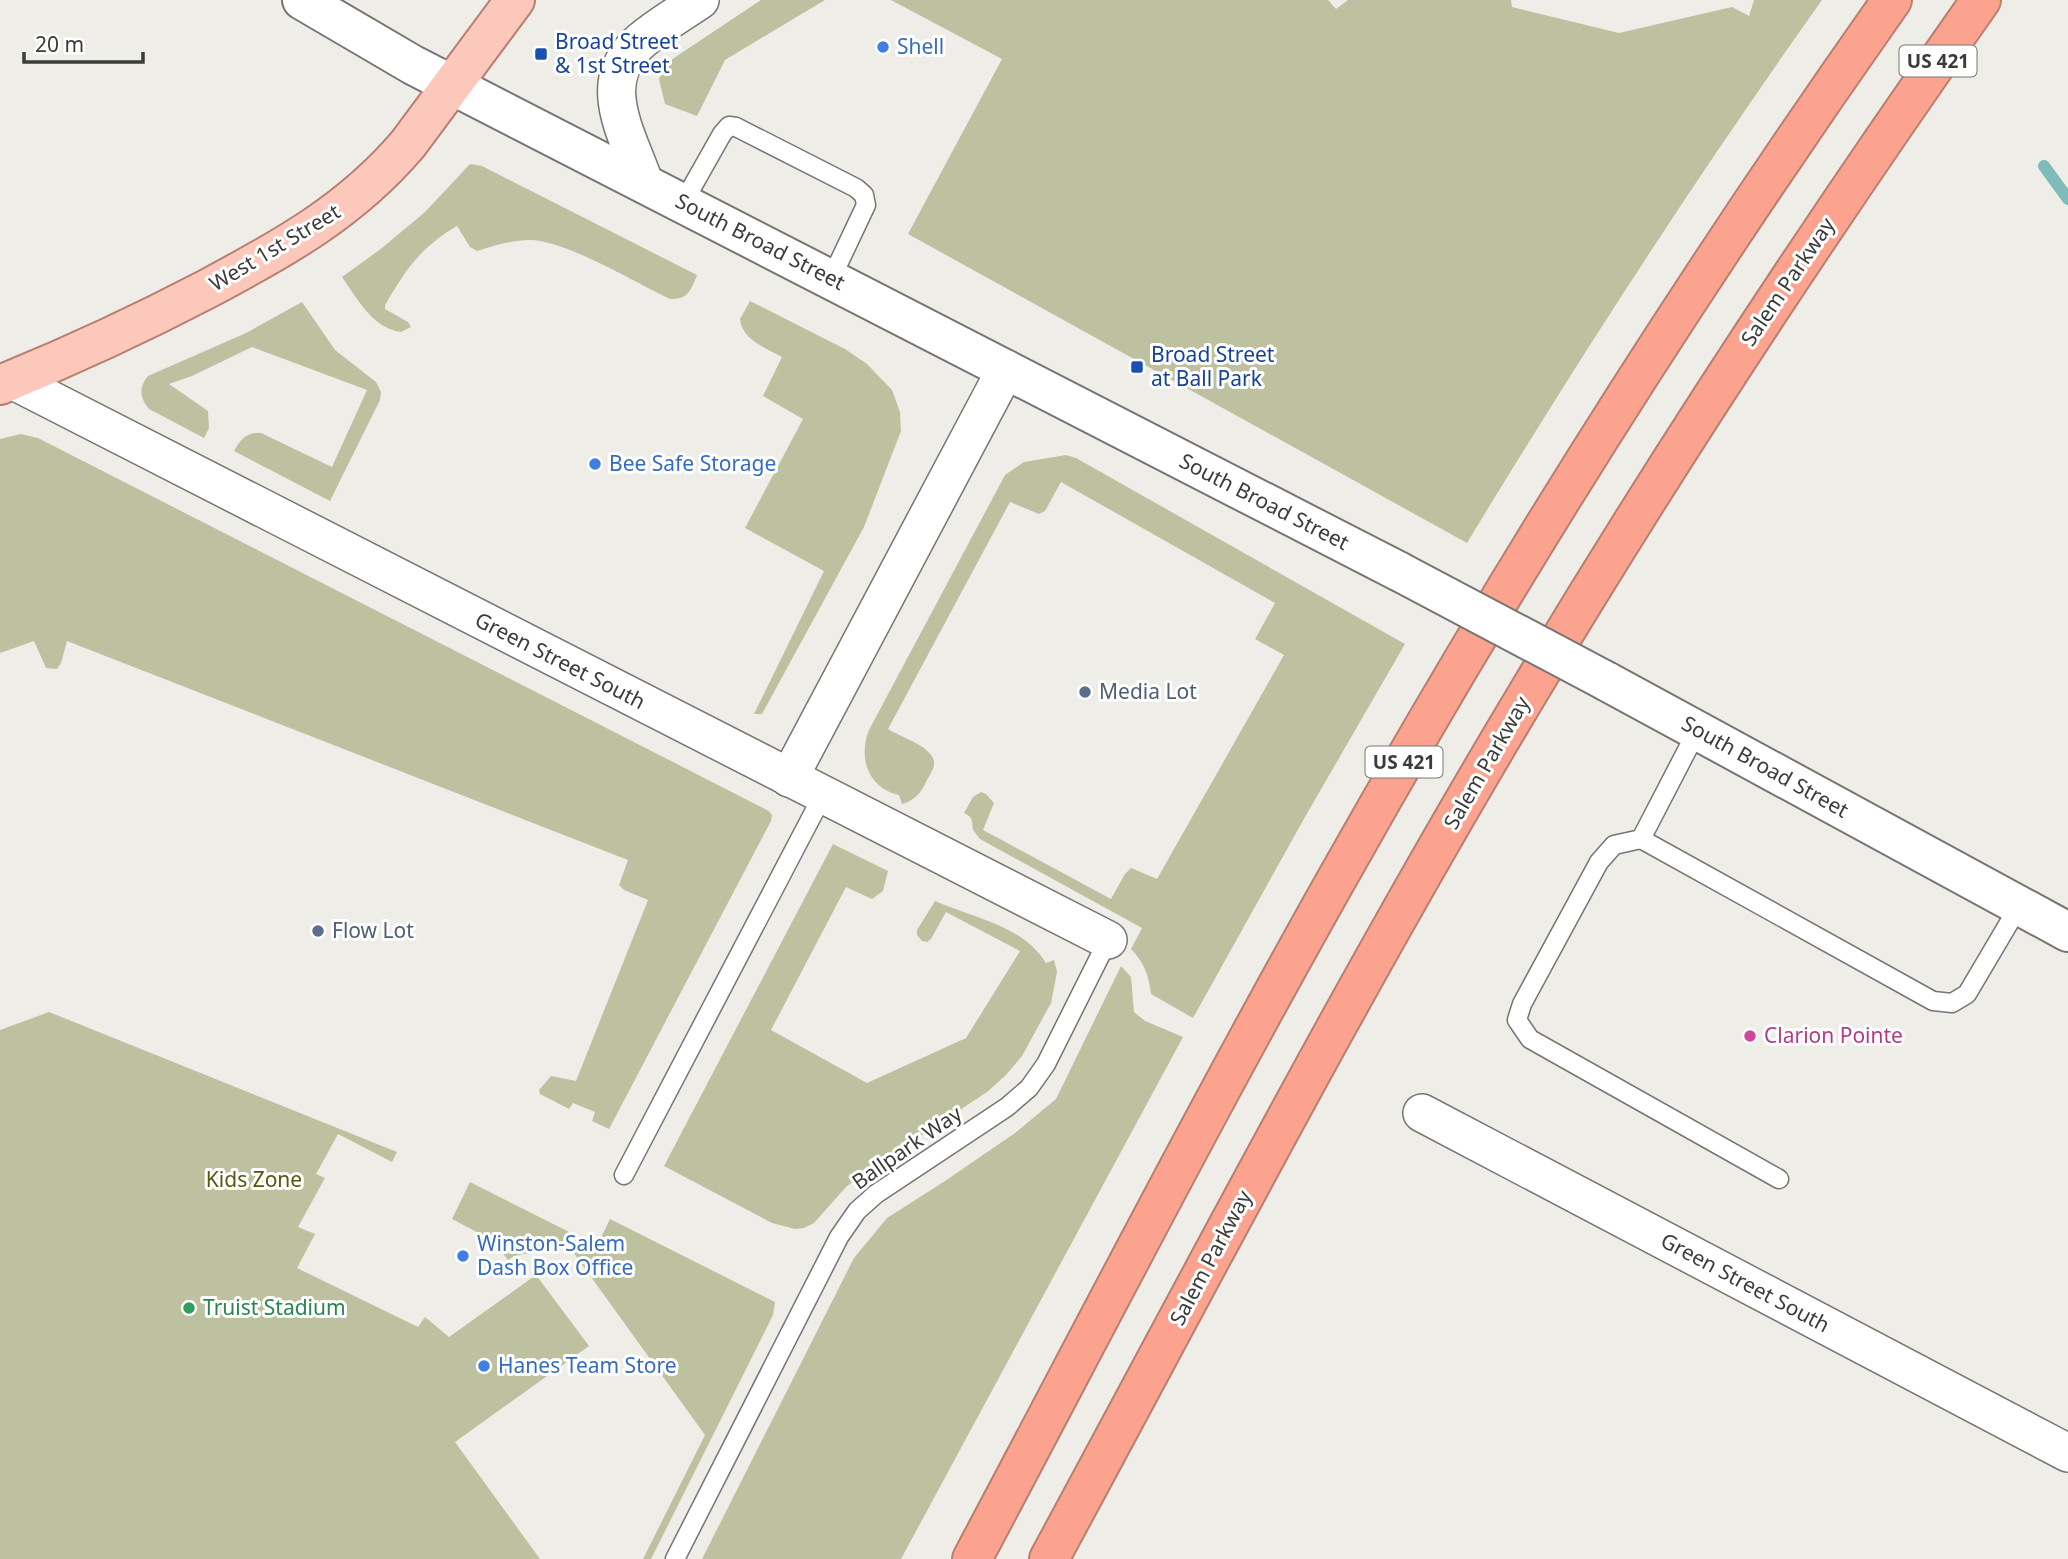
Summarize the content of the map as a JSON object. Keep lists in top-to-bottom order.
{
  "streets": {
    "highway": ["US 421", "Salem Parkway"],
    "main road": ["West 1st Street"],
    "street": ["South Broad Street", "Green Street South"],
    "lane": ["Ballpark Way"]
  },
  "crossings": [
    ["South Broad Street", "West 1st Street"],
    ["West 1st Street", "Green Street South"],
    ["Green Street South", "Ballpark Way"]
  ],
  "parks": ["Kids Zone"],
  "places": {
    "other": [
      "Shell",
      "Bee Safe Storage",
      "Media Lot",
      "Flow Lot",
      "Clarion Pointe",
      "Winston-Salem Dash Box Office",
      "Truist Stadium",
      "Hanes Team Store"
    ],
    "transit": ["Broad Street & 1st Street", "Broad Street at Ball Park"]
  },
  "scale_bar": "20 m"
}
